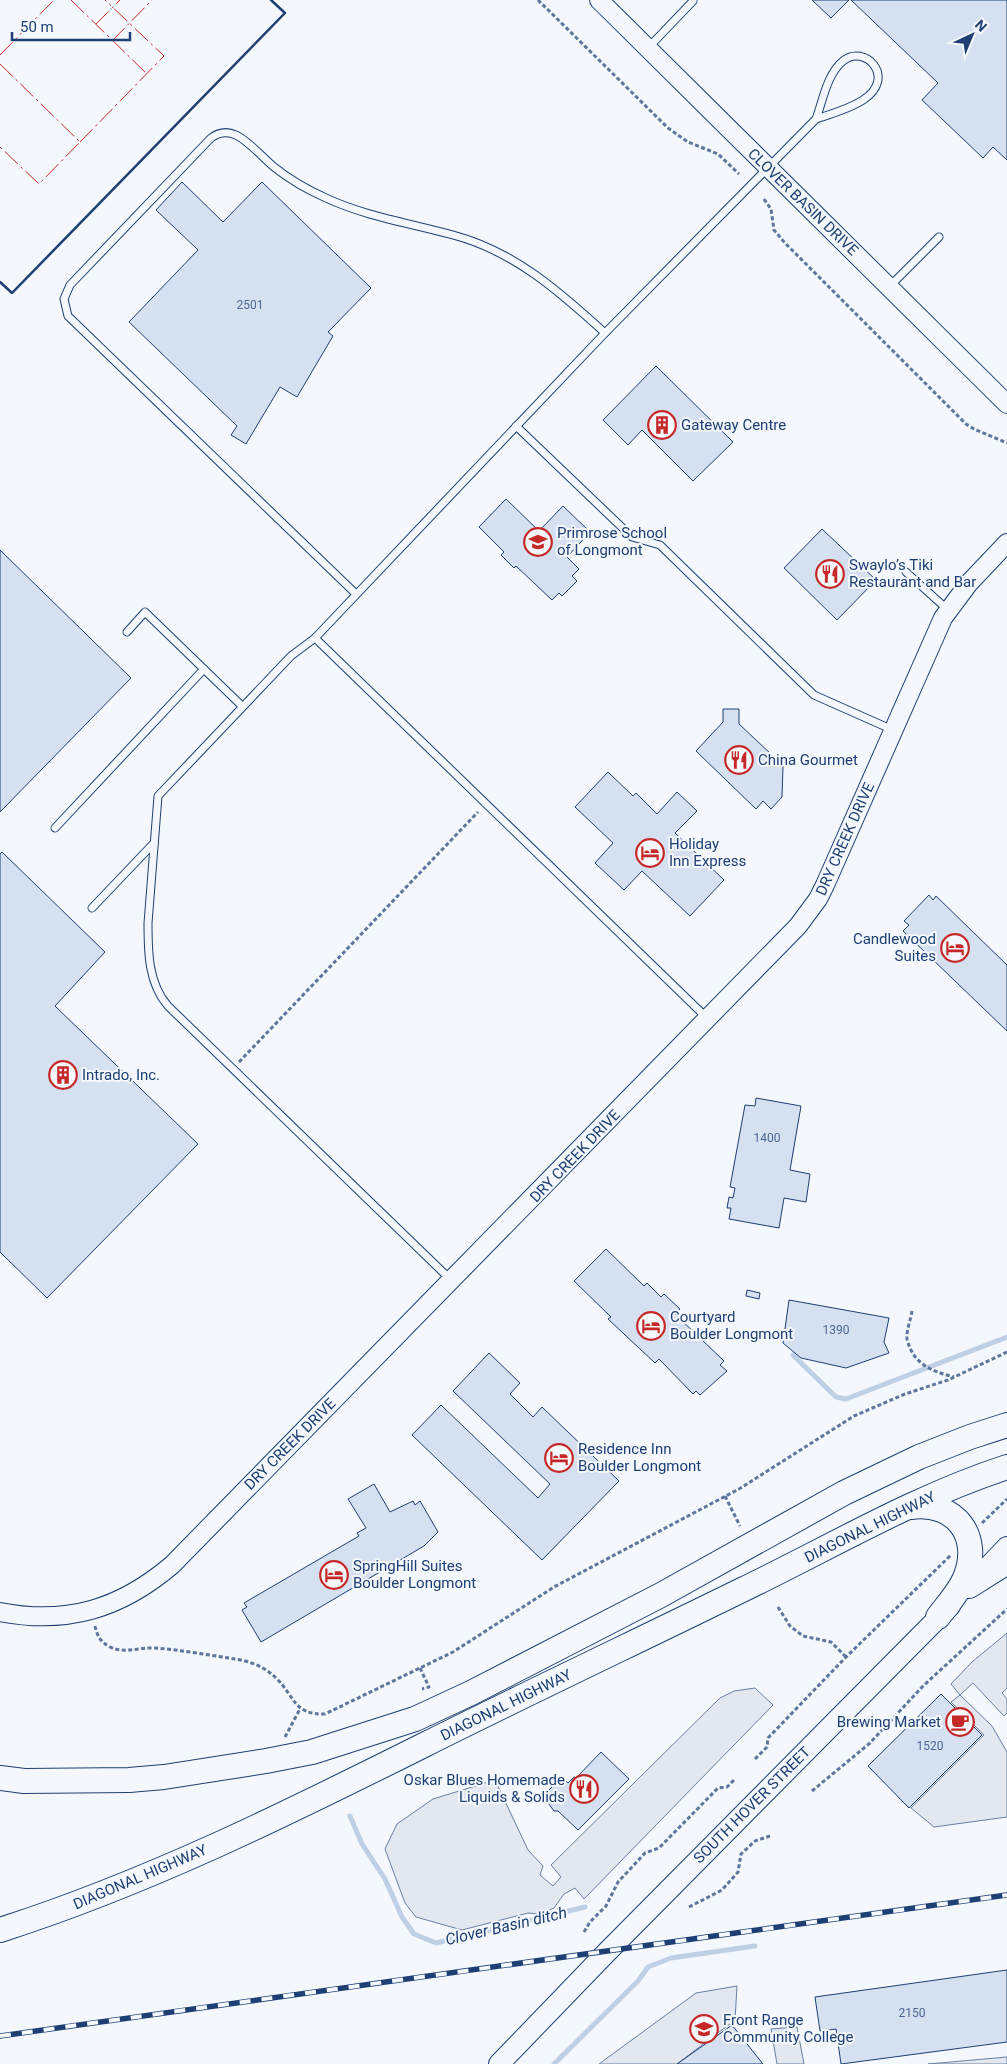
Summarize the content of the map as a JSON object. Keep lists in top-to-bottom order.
{
  "streets": {
    "highway": ["DIAGONAL HIGHWAY"],
    "main road": ["SOUTH HOVER STREET"],
    "street": ["CLOVER BASIN DRIVE", "DRY CREEK DRIVE"]
  },
  "water": ["Clover Basin ditch"],
  "places": {
    "building": ["Gateway Centre", "Intrado, Inc."],
    "school or university": ["Primrose School of Longmont", "Front Range Community College"],
    "restaurant": ["Swaylo’s Tiki Restaurant and Bar", "China Gourmet", "Oskar Blues Homemade Liquids & Solids"],
    "hotel": [
      "Holiday Inn Express",
      "Candlewood Suites",
      "Courtyard Boulder Longmont",
      "Residence Inn Boulder Longmont",
      "SpringHill Suites Boulder Longmont"
    ],
    "cafe": ["Brewing Market"]
  },
  "house_numbers": [
    "2501",
    "1400",
    "1390",
    "1520",
    "2150"
  ],
  "scale_bar": "50 m",
  "north": "top right"
}
